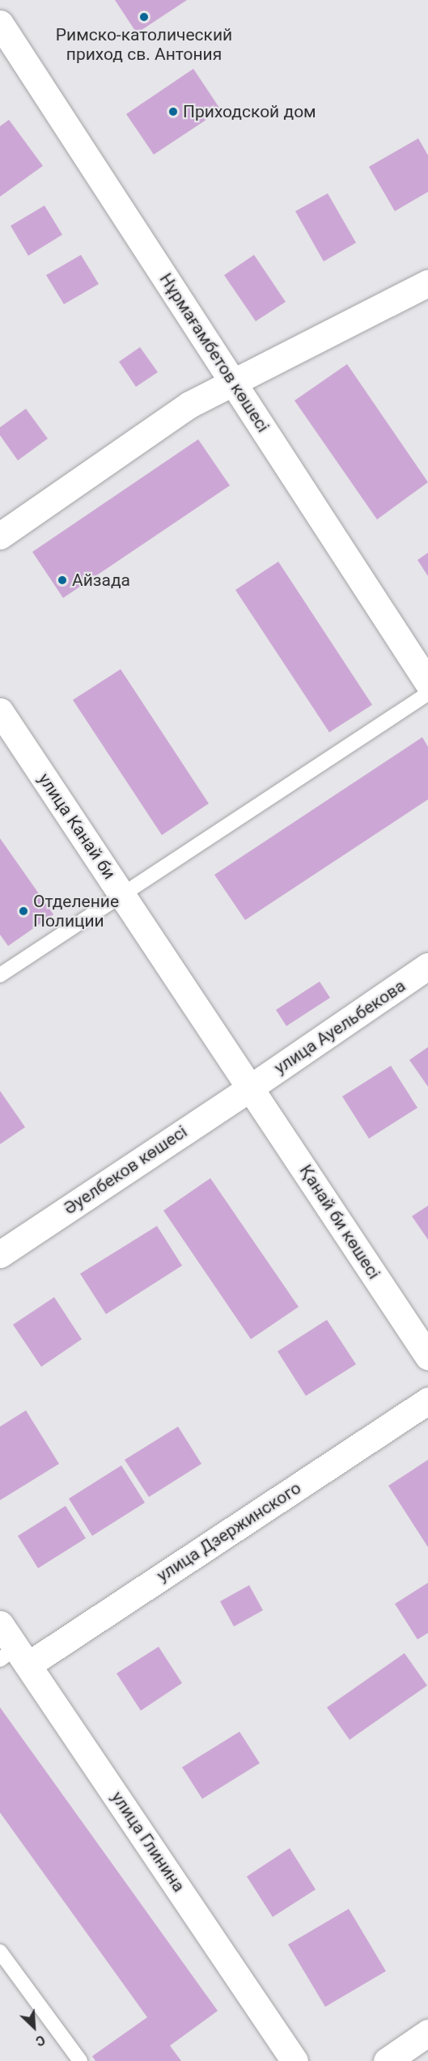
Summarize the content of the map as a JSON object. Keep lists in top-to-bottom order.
{
  "streets": {
    "street": [
      "Нұрмағамбетов көшесі",
      "улица Канай би",
      "улица Ауельбекова",
      "Әуелбеков көшесі",
      "Қанай би көшесі",
      "улица Дзержинского",
      "улица Глинина"
    ]
  },
  "crossings": [
    ["улица Канай би", "улица Ауельбекова"],
    ["улица Канай би", "Әуелбеков көшесі"],
    ["улица Канай би", "Қанай би көшесі"],
    ["улица Ауельбекова", "Әуелбеков көшесі"],
    ["улица Ауельбекова", "Қанай би көшесі"],
    ["Әуелбеков көшесі", "Қанай би көшесі"],
    ["улица Дзержинского", "улица Глинина"]
  ],
  "places": [
    "Римско-католический приход св. Антония",
    "Приходской дом",
    "Айзада",
    "Отделение Полиции"
  ],
  "north": "bottom right"
}
